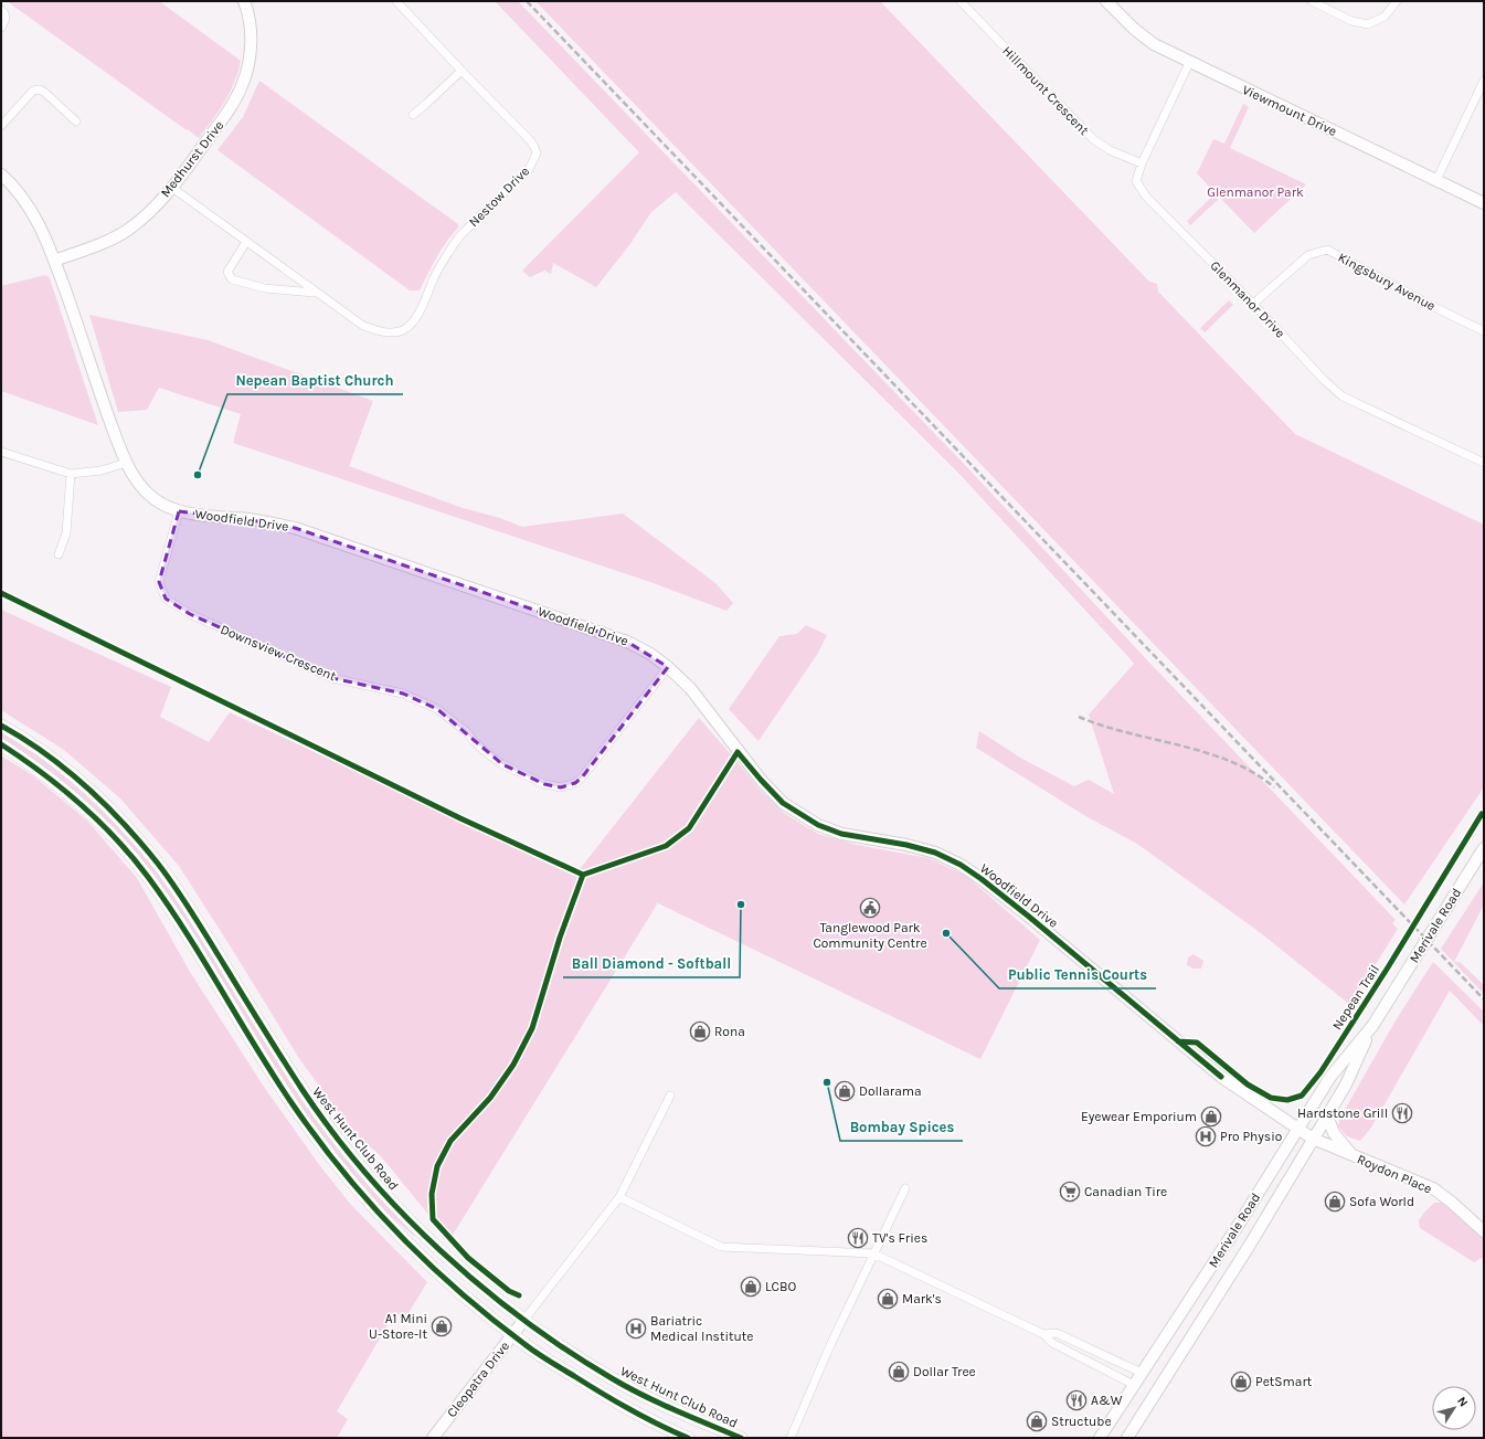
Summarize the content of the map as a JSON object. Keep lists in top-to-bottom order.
{
  "streets": {
    "main road": ["West Hunt Club Road"],
    "street": [
      "Hillmount Crescent",
      "Viewmount Drive",
      "Medhurst Drive",
      "Nestow Drive",
      "Kingsbury Avenue",
      "Glenmanor Drive",
      "Woodfield Drive",
      "Downsview Crescent",
      "Merivale Road",
      "Roydon Place",
      "Cleopatra Drive"
    ],
    "cycle path": ["Nepean Trail"]
  },
  "crossings": [
    ["Hillmount Crescent", "Glenmanor Drive"],
    ["Viewmount Drive", "Glenmanor Drive"],
    ["Medhurst Drive", "Nestow Drive"],
    ["Medhurst Drive", "Woodfield Drive"],
    ["Kingsbury Avenue", "Glenmanor Drive"],
    ["Woodfield Drive", "Downsview Crescent"],
    ["Woodfield Drive", "Merivale Road"],
    ["Woodfield Drive", "Roydon Place"],
    ["Merivale Road", "Roydon Place"],
    ["West Hunt Club Road", "Cleopatra Drive"]
  ],
  "parks": ["Glenmanor Park"],
  "places": {
    "other": [
      "Nepean Baptist Church",
      "Ball Diamond - Softball",
      "Public Tennis Courts",
      "Bombay Spices"
    ],
    "public building": ["Tanglewood Park Community Centre"],
    "shop": [
      "Rona",
      "Dollarama",
      "Eyewear Emporium",
      "Sofa World",
      "LCBO",
      "Mark's",
      "A1 Mini U-Store-It",
      "Dollar Tree",
      "PetSmart",
      "Structube"
    ],
    "restaurant": ["Hardstone Grill", "TV's Fries", "A&W"],
    "hospital": ["Pro Physio", "Bariatric Medical Institute"],
    "supermarket": ["Canadian Tire"]
  },
  "north": "top right"
}
